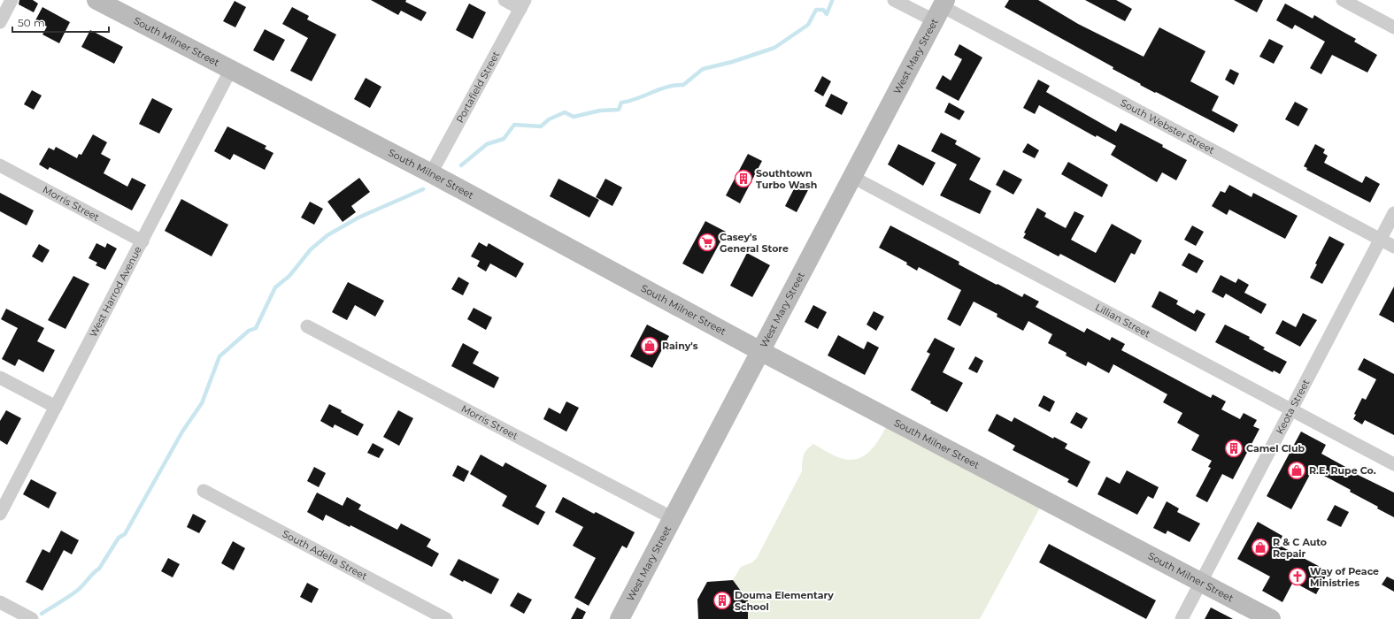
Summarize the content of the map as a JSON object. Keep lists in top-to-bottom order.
{
  "streets": {
    "main road": ["South Milner Street", "West Mary Street"],
    "street": [
      "Portafield Street",
      "South Webster Street",
      "Morris Street",
      "West Harrod Avenue",
      "Lillian Street",
      "Keota Street",
      "South Adella Street"
    ]
  },
  "crossings": [
    ["South Milner Street", "West Mary Street"],
    ["South Milner Street", "Portafield Street"],
    ["South Milner Street", "West Harrod Avenue"],
    ["South Milner Street", "Keota Street"],
    ["West Mary Street", "South Webster Street"],
    ["West Mary Street", "Morris Street"],
    ["West Mary Street", "Lillian Street"],
    ["South Webster Street", "Keota Street"],
    ["Morris Street", "West Harrod Avenue"],
    ["Lillian Street", "Keota Street"]
  ],
  "places": {
    "building": ["Southtown Turbo Wash", "Camel Club", "Douma Elementary School"],
    "supermarket": ["Casey's General Store"],
    "shop": ["Rainy's", "R.E. Rupe Co.", "R & C Auto Repair"],
    "church": ["Way of Peace Ministries"]
  },
  "scale_bar": "50 m"
}
